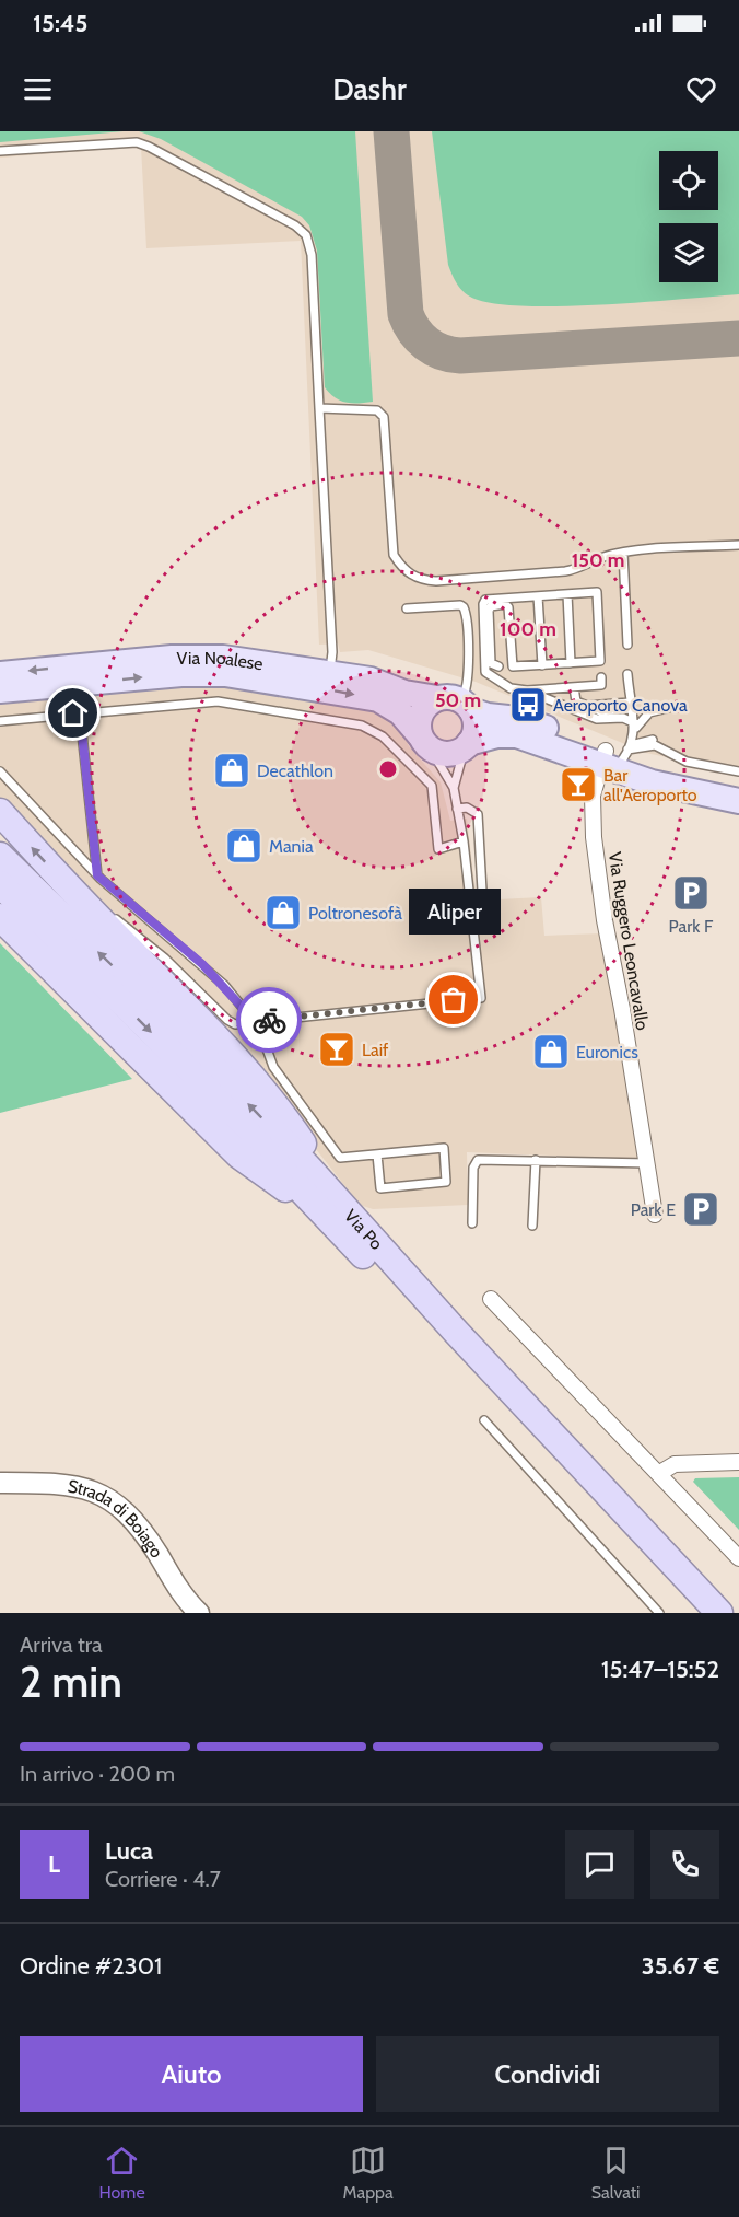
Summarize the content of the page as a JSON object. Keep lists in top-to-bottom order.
{
  "streets": {
    "highway": ["Via Po"],
    "main road": ["Via Noalese"],
    "street": ["Via Ruggero Leoncavallo", "Strada di Boiago"]
  },
  "crossings": [
    ["Via Noalese", "Via Ruggero Leoncavallo"]
  ],
  "places": {
    "bus stop": ["Aeroporto Canova"],
    "shop": [
      "Decathlon",
      "Mania",
      "Poltronesofà",
      "Euronics"
    ],
    "bar": ["Bar all'Aeroporto", "Laif"],
    "parking": ["Park F", "Park E"],
    "other": ["Aliper"]
  },
  "page": {
    "status": "15:45",
    "header": "Dashr",
    "bubble": "Aliper",
    "heading": ["2 min", "Arriva tra", "15:47–15:52"],
    "panel": [
      "Luca",
      "Corriere · 4.7",
      "Ordine #2301",
      "35.67 €"
    ],
    "bar": "In arrivo · 200 m",
    "round": "L",
    "buttons": ["Aiuto", "Condividi"],
    "tabs": ["Home", "Mappa", "Salvati"]
  },
  "rings": ["150 m", "100 m", "50 m"]
}
